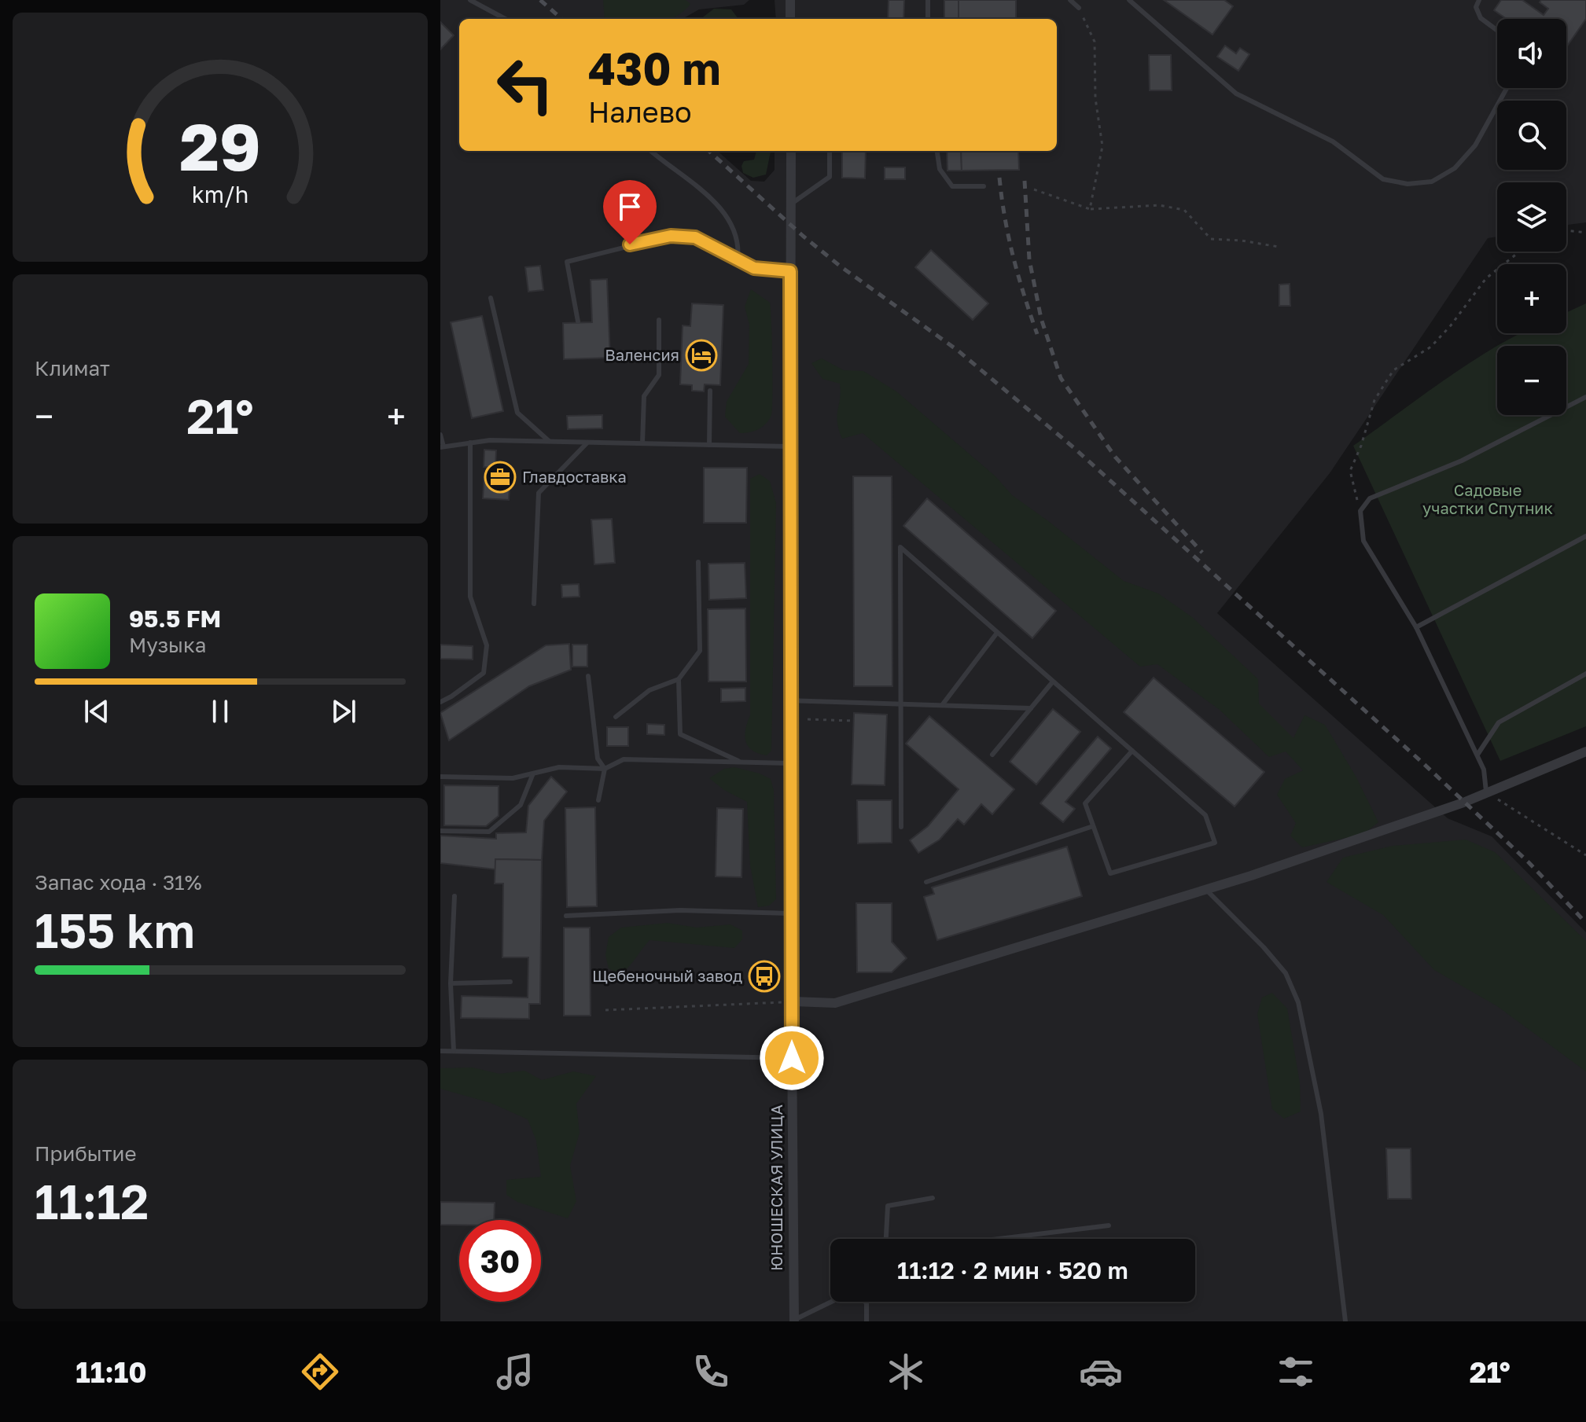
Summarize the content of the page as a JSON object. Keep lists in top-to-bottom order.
{
  "streets": {
    "street": ["ЮНОШЕСКАЯ УЛИЦА"]
  },
  "parks": ["Садовые участки Спутник"],
  "places": {
    "hotel": ["Валенсия"],
    "office": ["Главдоставка"],
    "bus stop": ["Щебеночный завод"]
  },
  "page": {
    "map_buttons": ["+", "−"],
    "turn": ["430 m", "Налево"],
    "tile": [
      "Климат",
      ["Запас хода · 31%", "155 km"],
      ["Прибытие", "11:12"]
    ],
    "heat": ["−", "21°", "+"],
    "song": ["95.5 FM", "Музыка"],
    "limit": "30",
    "trip": "11:12 · 2 мин · 520 m",
    "tabs": ["11:10", "21°"],
    "gauge": ["29", "km/h"]
  }
}
